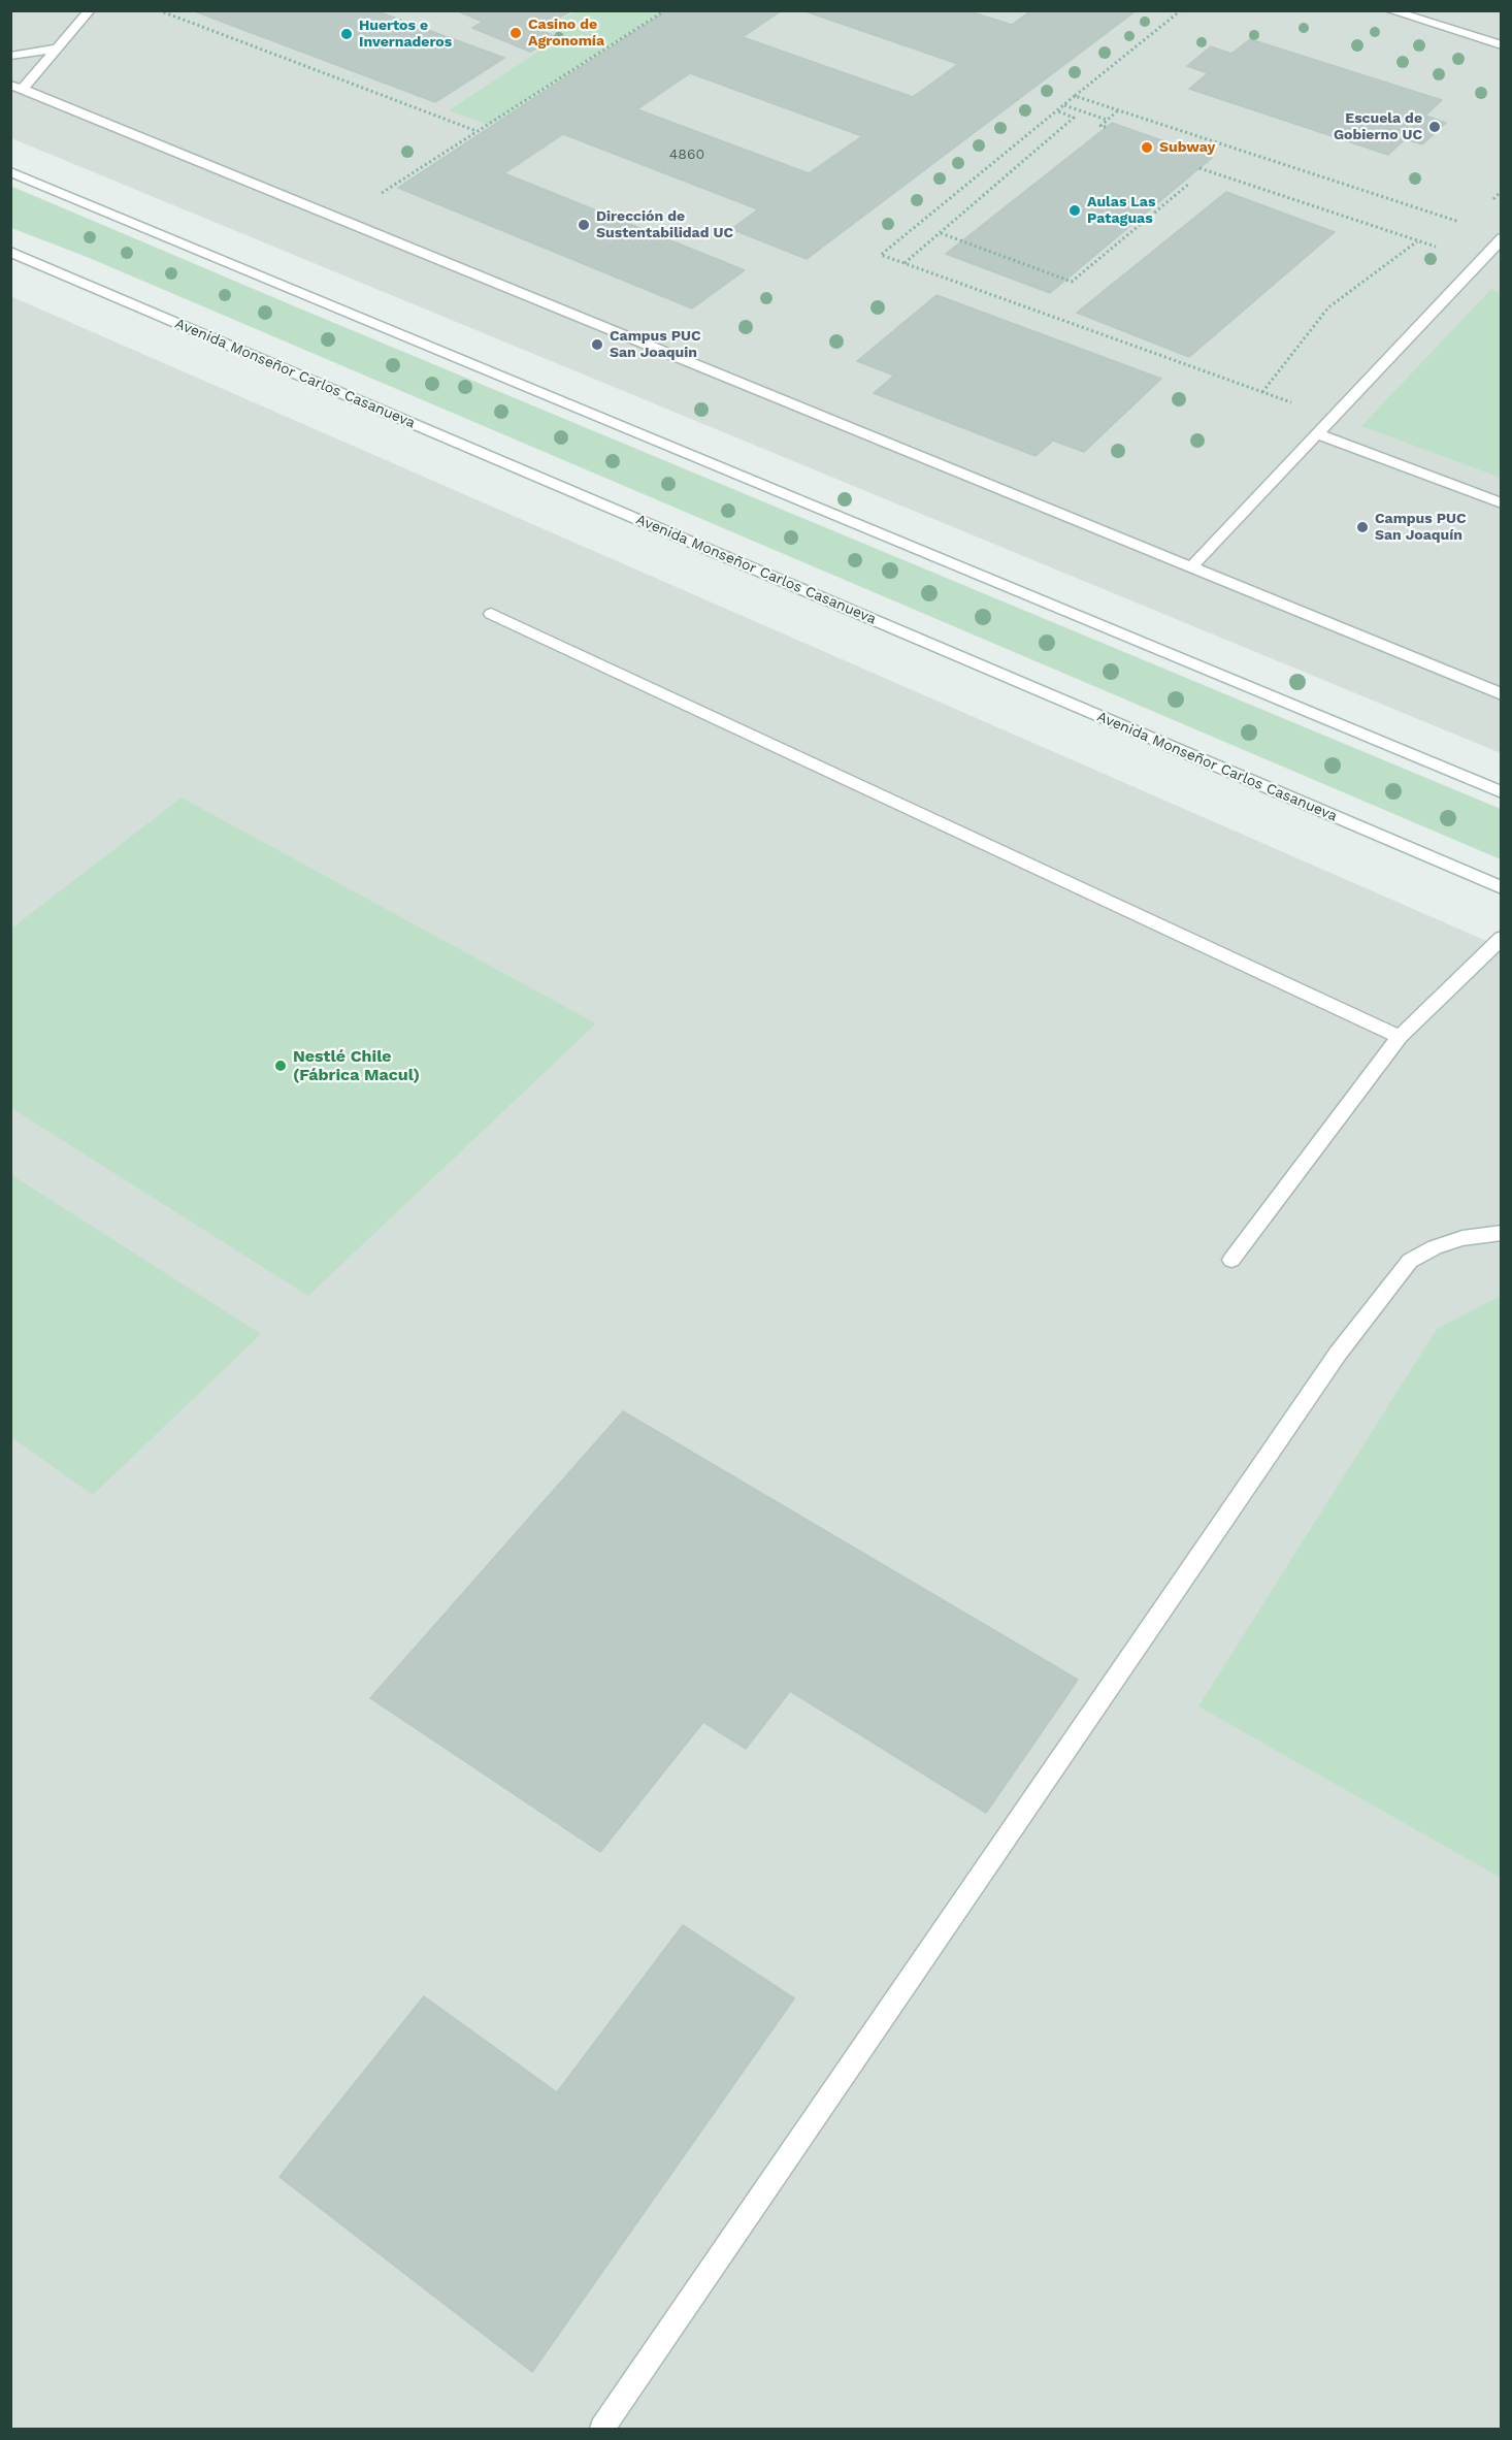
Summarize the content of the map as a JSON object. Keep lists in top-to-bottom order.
{
  "streets": {
    "main road": ["Avenida Monseñor Carlos Casanueva"]
  },
  "places": [
    "Casino de Agronomía",
    "Huertos e Invernaderos",
    "Escuela de Gobierno UC",
    "Subway",
    "Aulas Las Pataguas",
    "Dirección de Sustentabilidad UC",
    "Campus PUC San Joaquin",
    "Campus PUC San Joaquín",
    "Nestlé Chile (Fábrica Macul)"
  ],
  "house_numbers": ["4860"]
}
